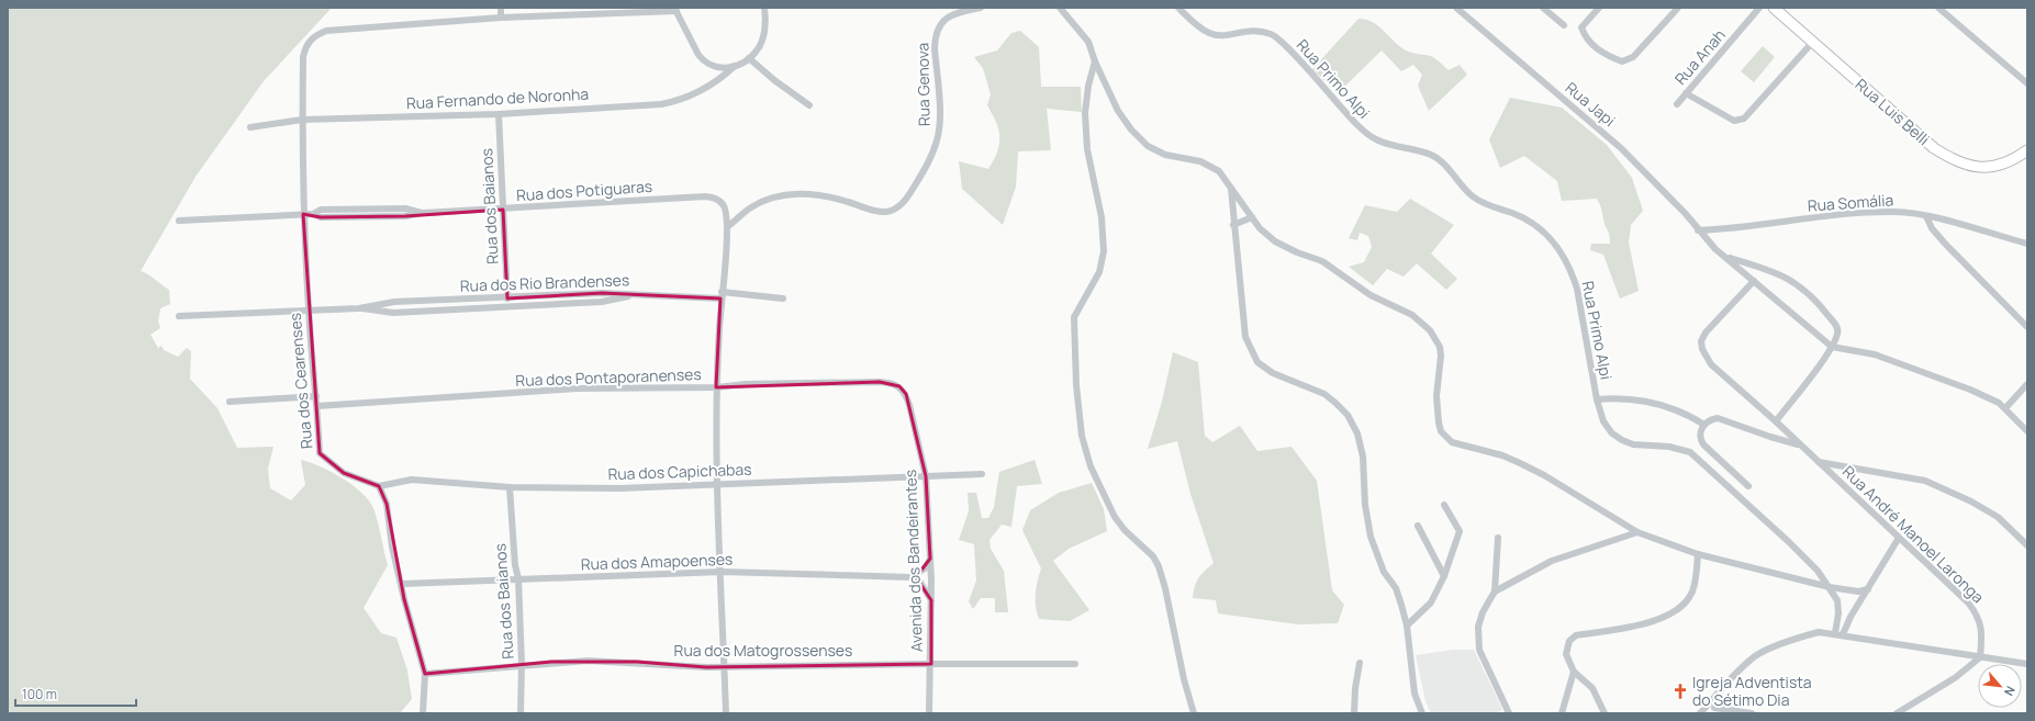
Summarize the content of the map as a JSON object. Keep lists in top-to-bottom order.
{
  "streets": {
    "street": [
      "Rua Anah",
      "Rua Primo Alpi",
      "Rua Genova",
      "Rua Fernando de Noronha",
      "Rua Japi",
      "Rua Luis Belli",
      "Rua dos Potiguaras",
      "Rua Somália",
      "Rua dos Baianos",
      "Rua dos Rio Brandenses",
      "Rua dos Pontaporanenses",
      "Rua dos Cearenses",
      "Rua dos Capichabas",
      "Rua André Manoel Laronga",
      "Avenida dos Bandeirantes",
      "Rua dos Amapoenses",
      "Rua dos Matogrossenses"
    ]
  },
  "crossings": [
    ["Rua Genova", "Rua dos Potiguaras"],
    ["Rua Fernando de Noronha", "Rua dos Baianos"],
    ["Rua Fernando de Noronha", "Rua dos Cearenses"],
    ["Rua Japi", "Rua Somália"],
    ["Rua Japi", "Rua André Manoel Laronga"],
    ["Rua dos Potiguaras", "Rua dos Baianos"],
    ["Rua dos Potiguaras", "Rua dos Pontaporanenses"],
    ["Rua dos Potiguaras", "Rua dos Cearenses"],
    ["Rua dos Potiguaras", "Rua dos Capichabas"],
    ["Rua dos Potiguaras", "Rua dos Amapoenses"],
    ["Rua dos Potiguaras", "Rua dos Matogrossenses"],
    ["Rua dos Baianos", "Rua dos Rio Brandenses"],
    ["Rua dos Baianos", "Rua dos Capichabas"],
    ["Rua dos Baianos", "Rua dos Amapoenses"],
    ["Rua dos Baianos", "Rua dos Matogrossenses"],
    ["Rua dos Pontaporanenses", "Rua dos Cearenses"],
    ["Rua dos Pontaporanenses", "Avenida dos Bandeirantes"],
    ["Rua dos Cearenses", "Rua dos Capichabas"],
    ["Rua dos Capichabas", "Avenida dos Bandeirantes"],
    ["Avenida dos Bandeirantes", "Rua dos Matogrossenses"]
  ],
  "places": {
    "church": ["Igreja Adventista do Sétimo Dia"]
  },
  "scale_bar": "100 m",
  "north": "bottom right"
}
